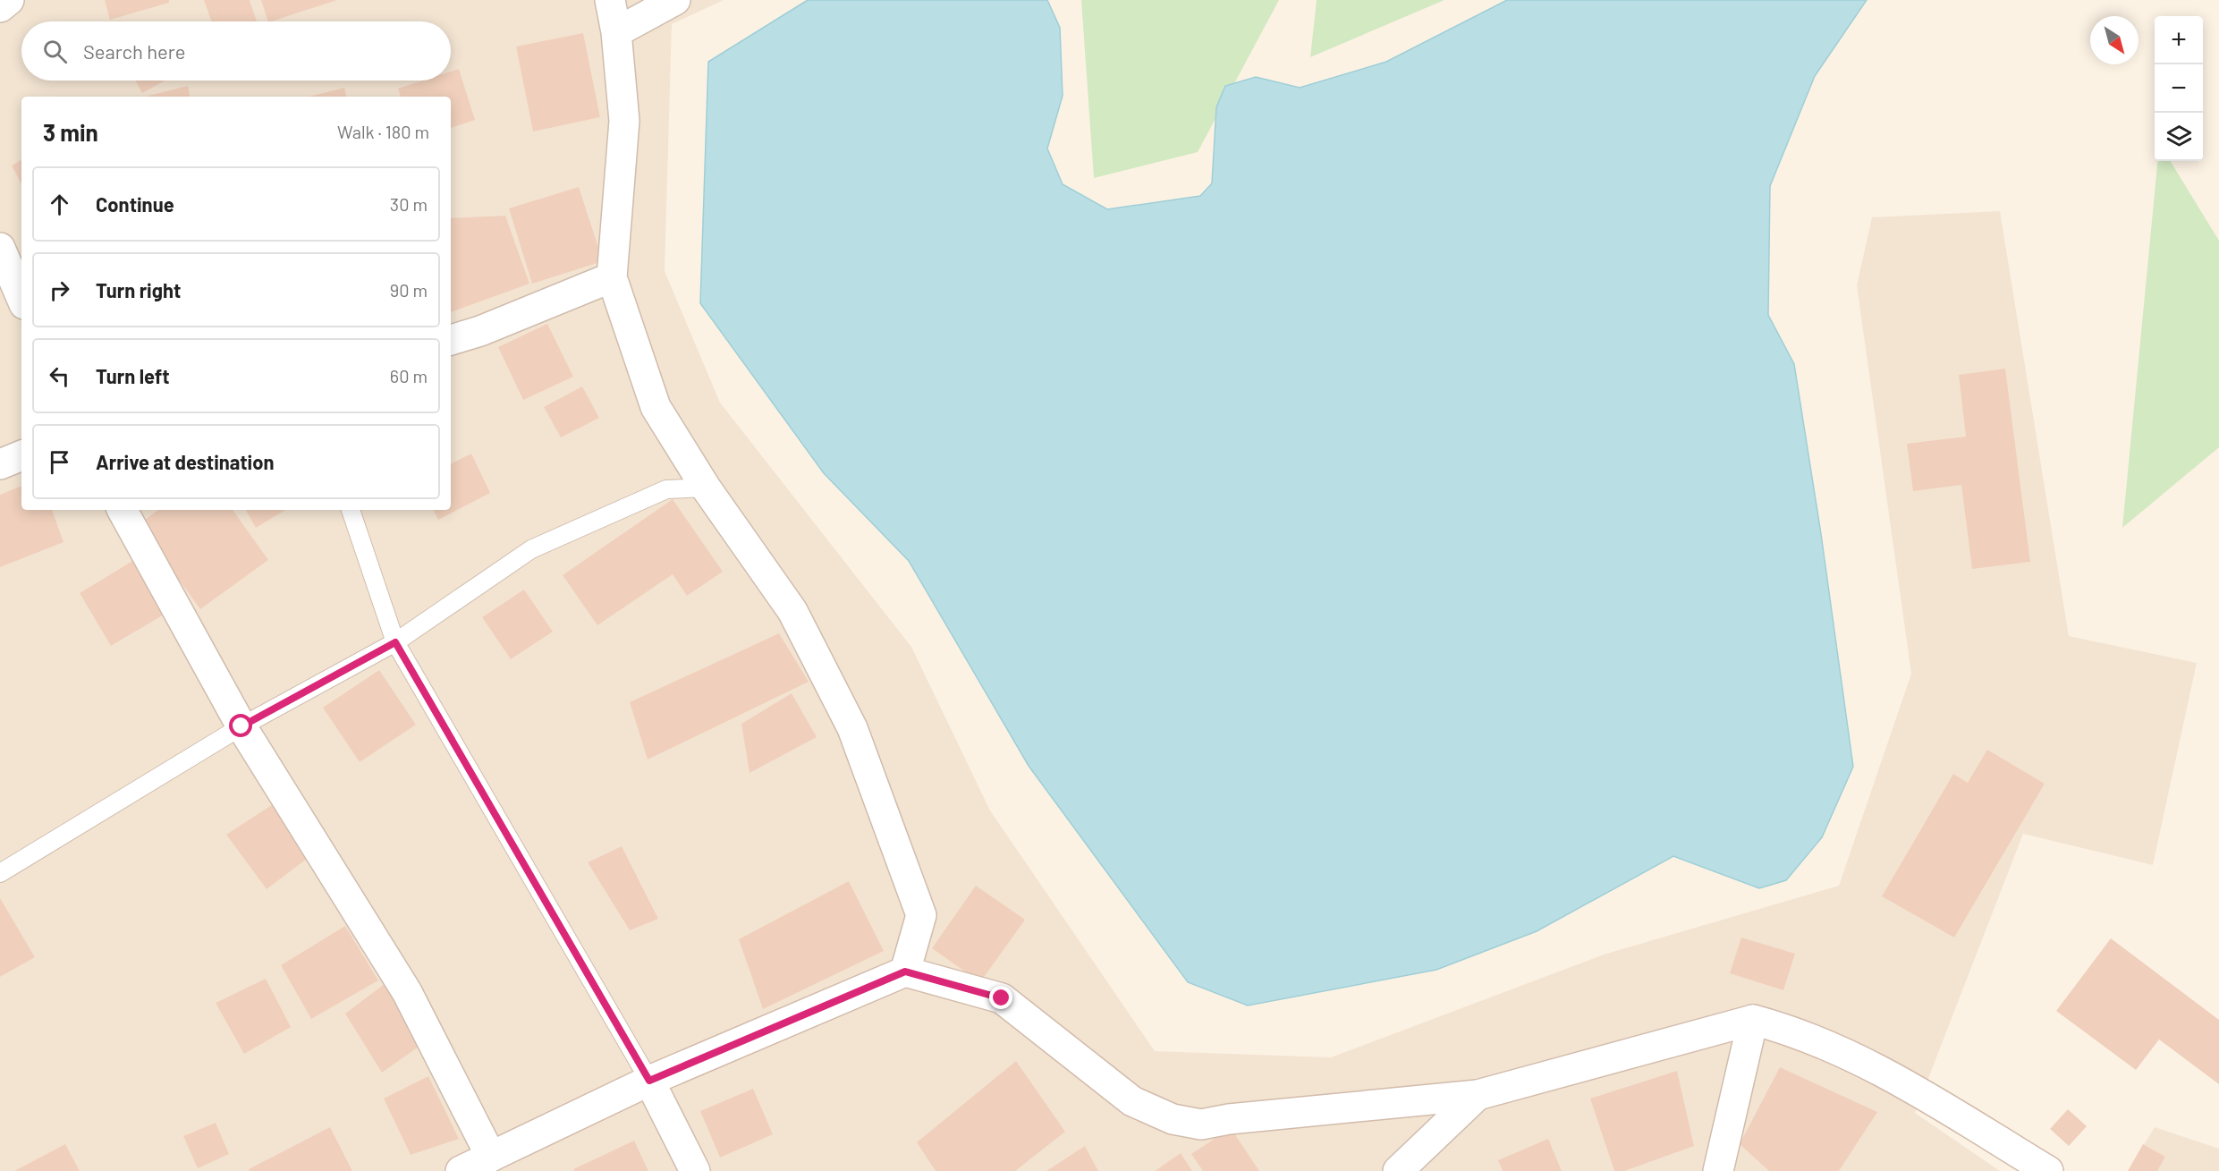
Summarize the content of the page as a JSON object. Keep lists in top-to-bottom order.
{
  "north": "bottom right",
  "page": {
    "map_buttons": ["+", "−"],
    "search": "Search here",
    "heading": ["3 min", "Walk · 180 m"],
    "list": [
      ["Continue", "30 m"],
      ["Turn right", "90 m"],
      ["Turn left", "60 m"],
      "Arrive at destination"
    ]
  }
}
